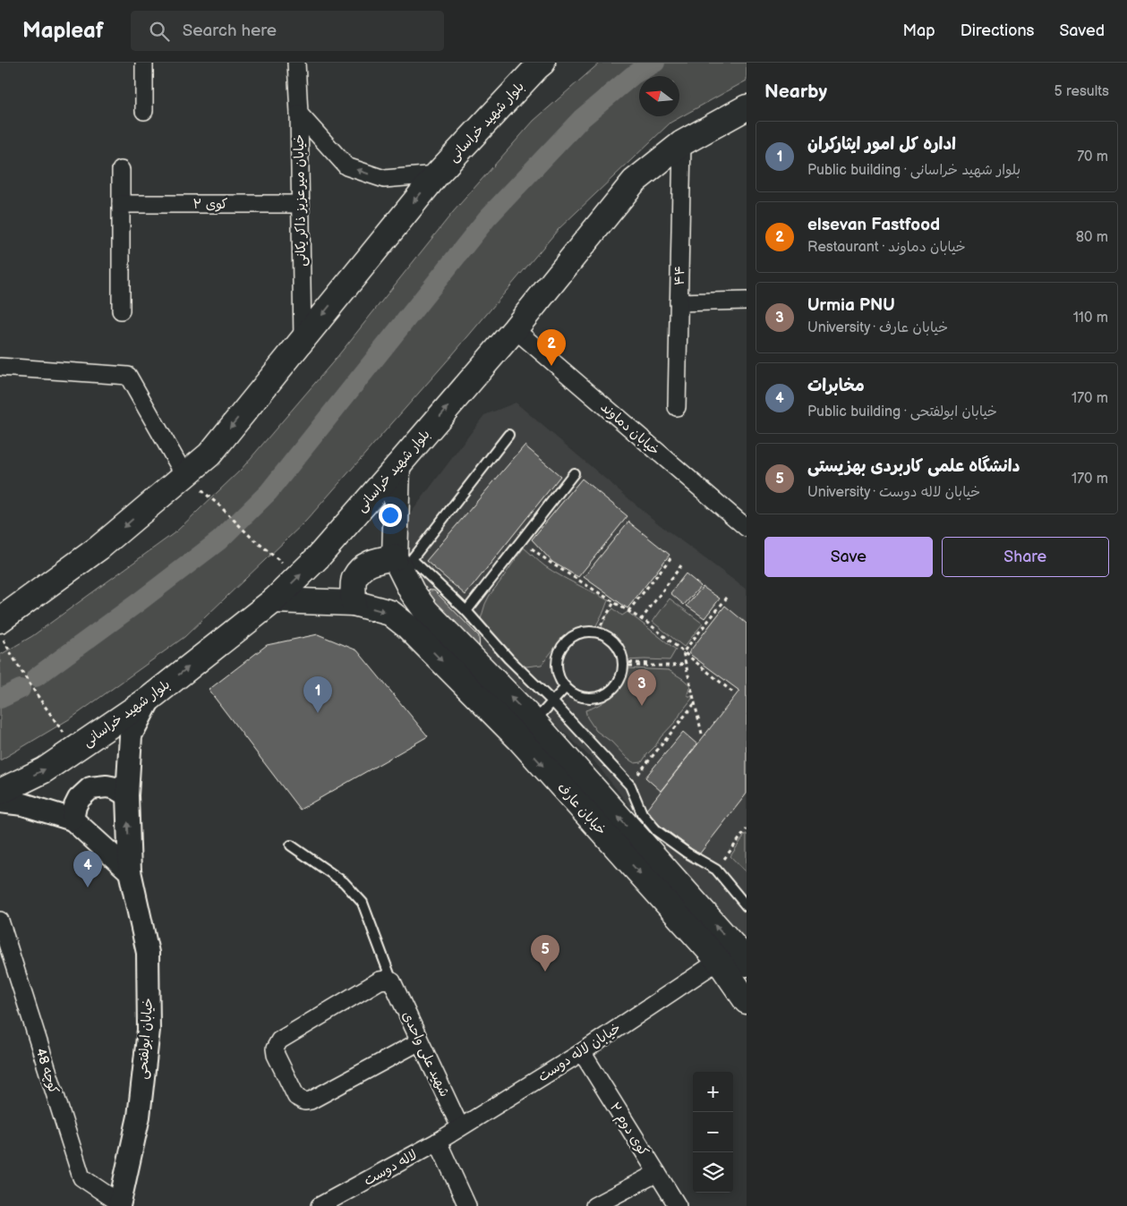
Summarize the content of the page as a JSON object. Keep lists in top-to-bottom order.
{
  "streets": {
    "main road": ["بلوار شهید خراسانی", "خیابان عارف"],
    "street": [
      "خیابان میرعزیز ذاکر یکانی",
      "کوی ۲",
      "۴۴",
      "خیابان دماوند",
      "خیابان ابولفتحی",
      "خیابان لاله دوست",
      "شهید علی واحدی",
      "کوچه 48",
      "کوی دوم ۲",
      "لاله دوست"
    ]
  },
  "crossings": [
    ["بلوار شهید خراسانی", "خیابان میرعزیز ذاکر یکانی"],
    ["بلوار شهید خراسانی", "۴۴"],
    ["بلوار شهید خراسانی", "خیابان دماوند"],
    ["بلوار شهید خراسانی", "خیابان عارف"],
    ["بلوار شهید خراسانی", "خیابان ابولفتحی"],
    ["خیابان میرعزیز ذاکر یکانی", "کوی ۲"],
    ["خیابان عارف", "خیابان لاله دوست"],
    ["خیابان ابولفتحی", "کوچه 48"],
    ["خیابان لاله دوست", "شهید علی واحدی"],
    ["خیابان لاله دوست", "کوی دوم ۲"],
    ["خیابان لاله دوست", "لاله دوست"]
  ],
  "north": "left",
  "page": {
    "header": "Mapleaf",
    "search": "Search here",
    "nav": ["Map", "Directions", "Saved"],
    "heading": ["Nearby", "5 results"],
    "list": [
      {
        "mark": "1",
        "name": "اداره کل امور ایثارکران",
        "note": "Public building · بلوار شهید خراسانی",
        "value": "70 m"
      },
      {
        "mark": "2",
        "name": "elsevan Fastfood",
        "note": "Restaurant · خیابان دماوند",
        "value": "80 m"
      },
      {
        "mark": "3",
        "name": "Urmia PNU",
        "note": "University · خیابان عارف",
        "value": "110 m"
      },
      {
        "mark": "4",
        "name": "مخابرات",
        "note": "Public building · خیابان ابولفتحی",
        "value": "170 m"
      },
      {
        "mark": "5",
        "name": "دانشگاه علمی کاربردی بهزیستی",
        "note": "University · خیابان لاله دوست",
        "value": "170 m"
      }
    ],
    "pins": [
      "2",
      "3",
      "1",
      "4",
      "5"
    ],
    "buttons": ["Save", "Share"],
    "map_buttons": ["+", "−"]
  }
}
